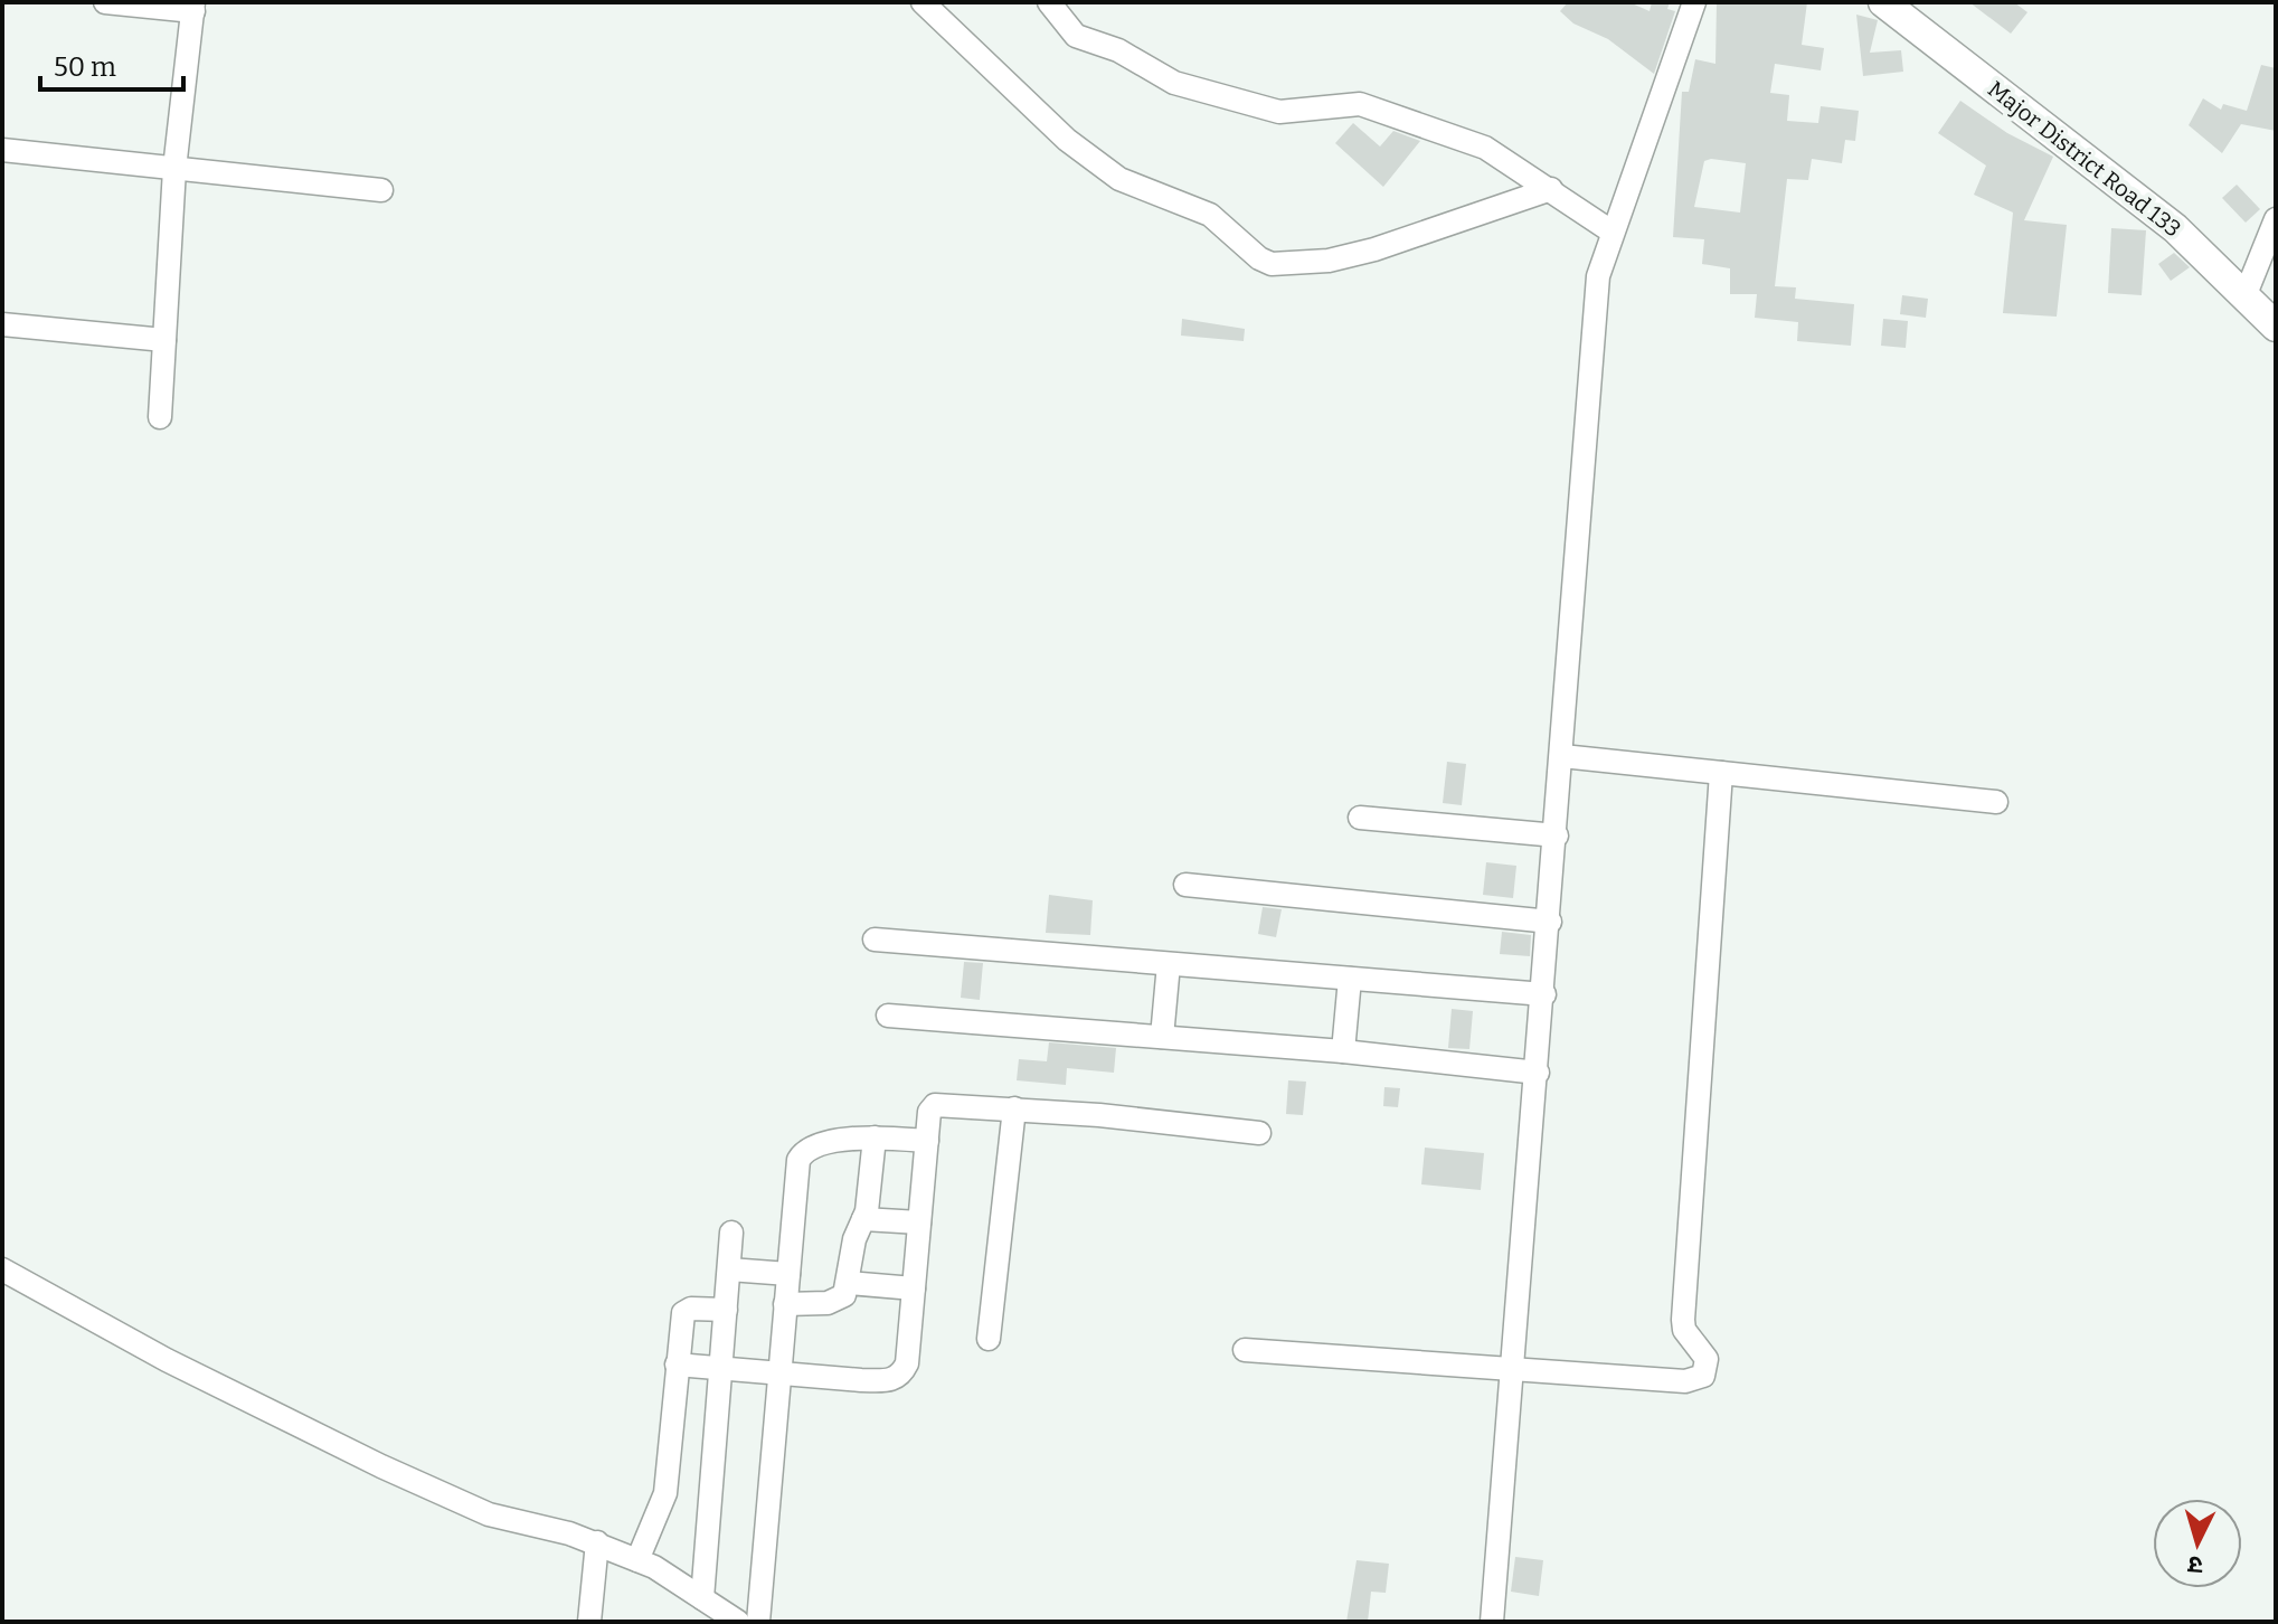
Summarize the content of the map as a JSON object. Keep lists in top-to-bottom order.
{
  "streets": {
    "main road": ["Major District Road 133"]
  },
  "scale_bar": "50 m",
  "north": "bottom"
}
